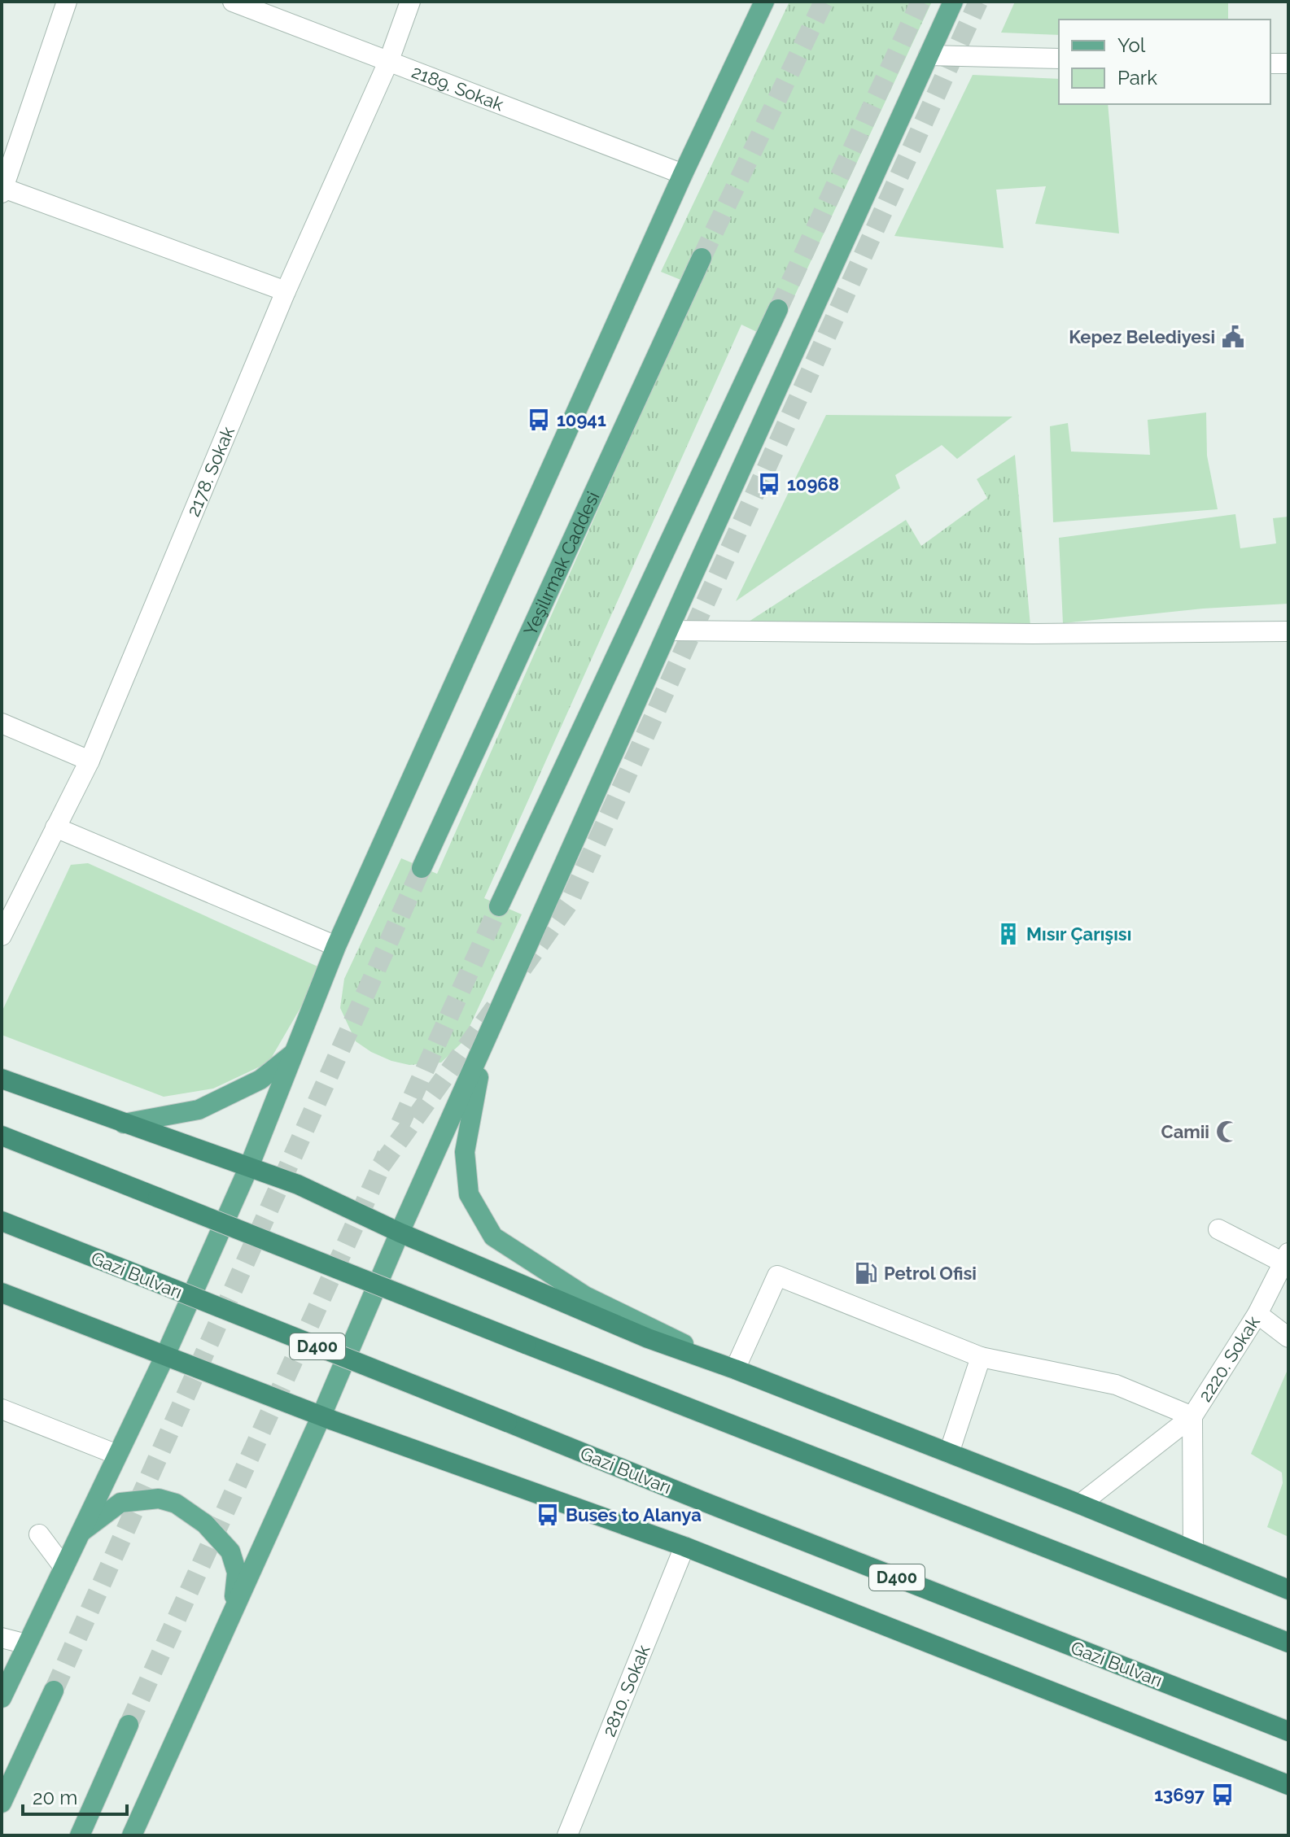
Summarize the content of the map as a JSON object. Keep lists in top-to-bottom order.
{
  "streets": {
    "highway": ["Gazi Bulvarı", "D400"],
    "main road": ["Yeşilırmak Caddesi"],
    "street": [
      "2189. Sokak",
      "2178. Sokak",
      "2220. Sokak",
      "2810. Sokak"
    ]
  },
  "crossings": [
    ["2189. Sokak", "2178. Sokak"]
  ],
  "places": {
    "public building": ["Kepez Belediyesi"],
    "bus stop": [
      "10941",
      "10968",
      "Buses to Alanya",
      "13697"
    ],
    "building": ["Mısır Çarışısı"],
    "mosque": ["Camii"],
    "fuel station": ["Petrol Ofisi"]
  },
  "legend": ["Yol", "Park"],
  "scale_bar": "20 m"
}
